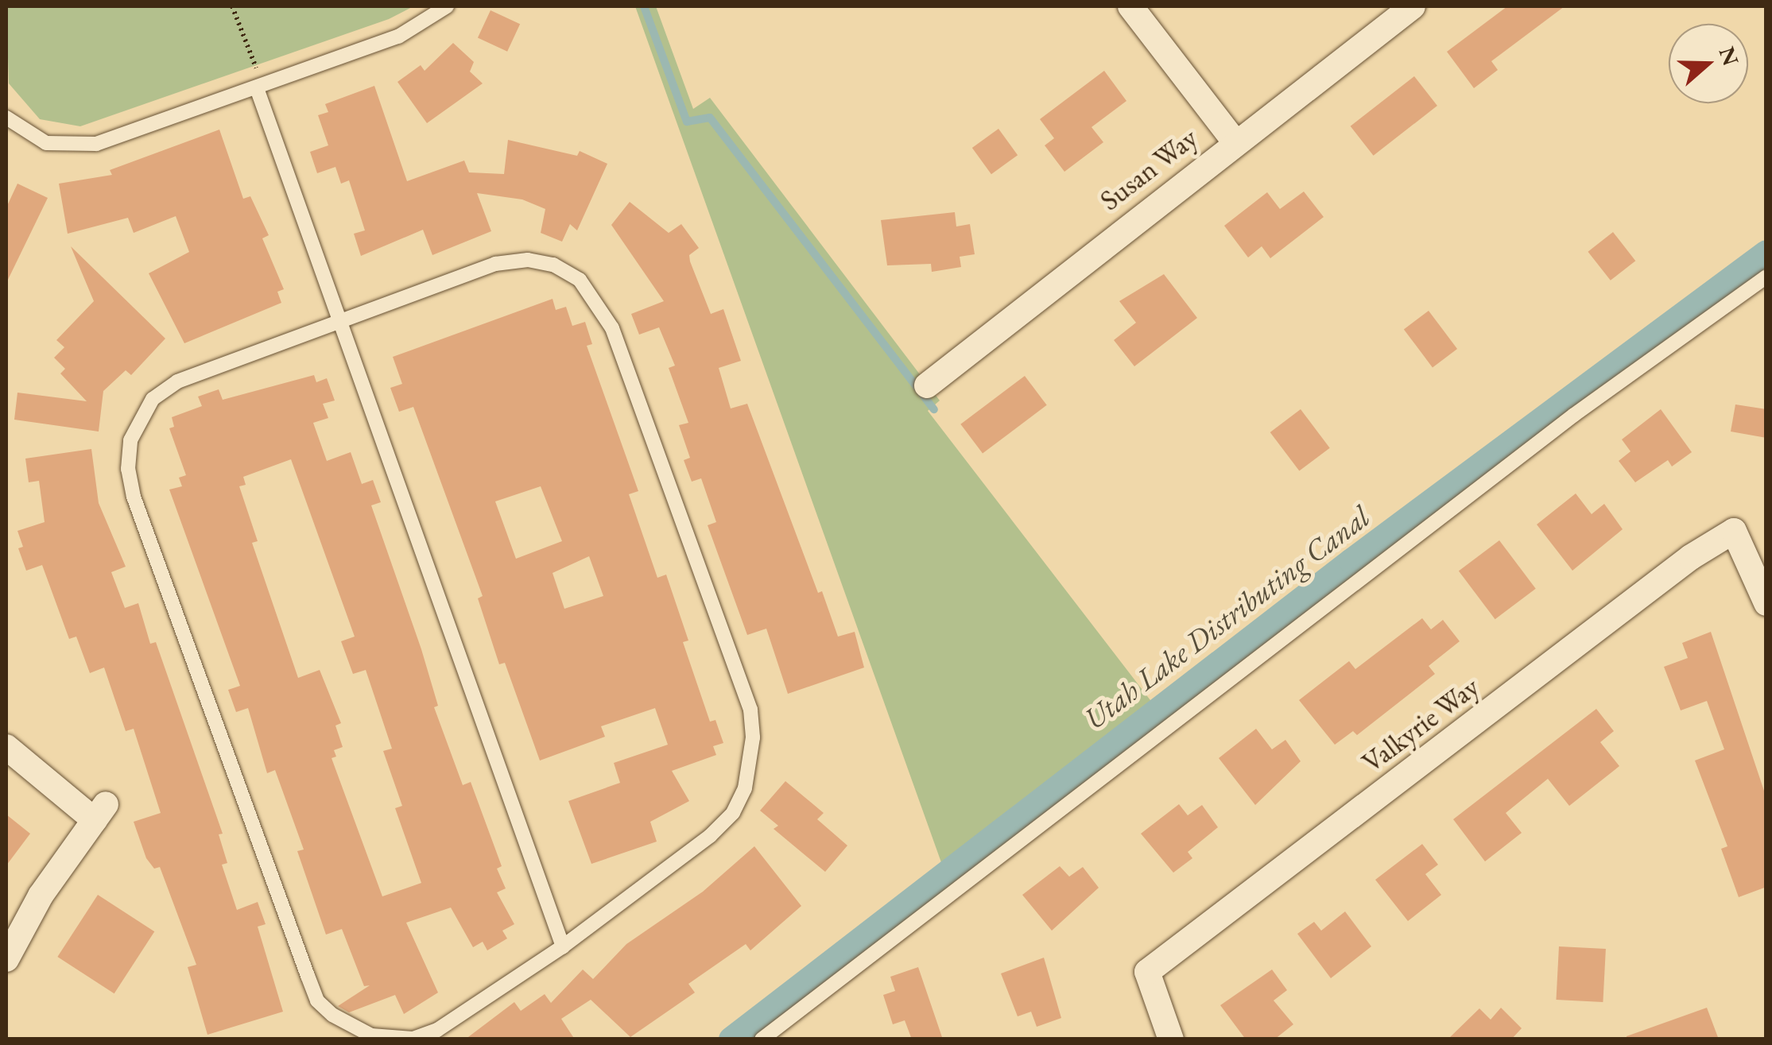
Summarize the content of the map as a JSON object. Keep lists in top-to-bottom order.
{
  "streets": {
    "street": ["Susan Way", "Valkyrie Way"]
  },
  "water": ["Utah Lake Distributing Canal"],
  "north": "right"
}
